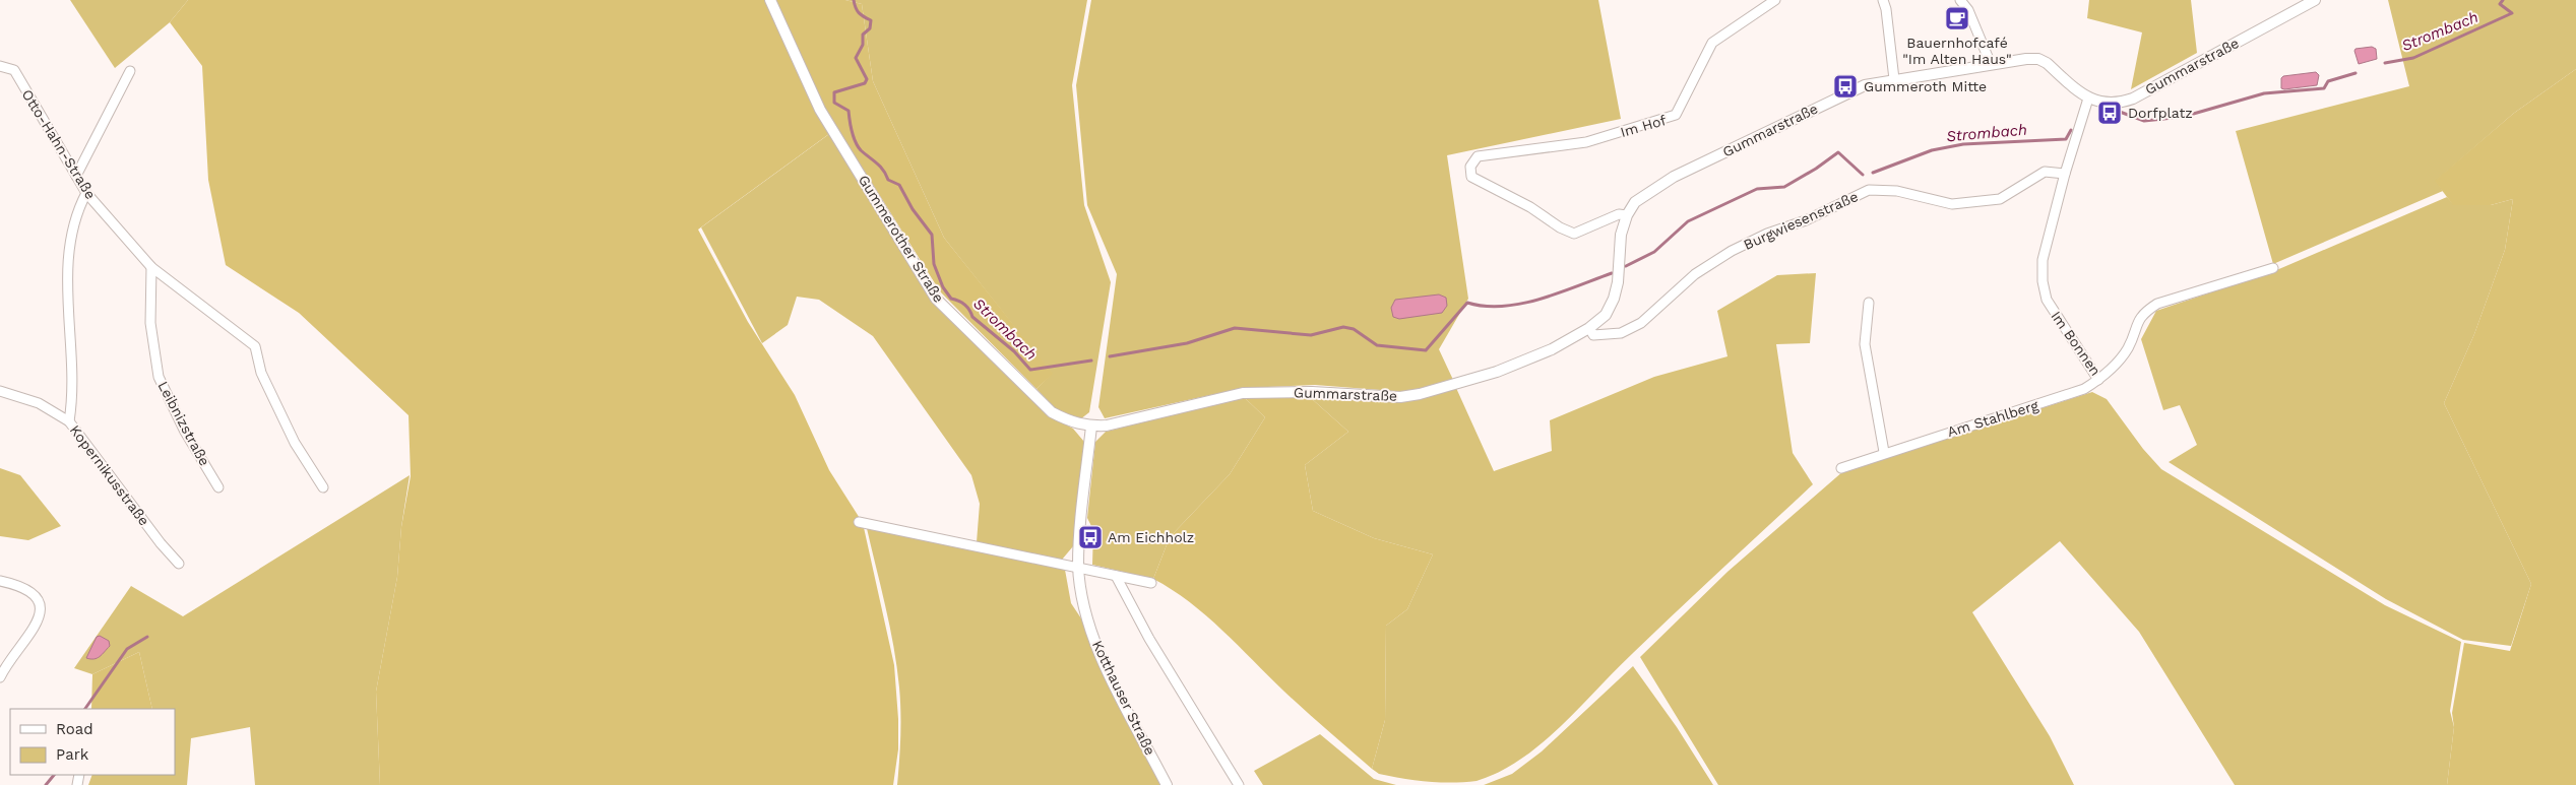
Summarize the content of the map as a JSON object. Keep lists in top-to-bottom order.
{
  "streets": {
    "street": [
      "Gummarstraße",
      "Im Hof",
      "Otto-Hahn-Straße",
      "Burgwiesenstraße",
      "Gummerother Straße",
      "Im Bonnen",
      "Am Stahlberg",
      "Leibnizstraße",
      "Kopernikusstraße",
      "Kotthauser Straße"
    ]
  },
  "crossings": [
    ["Gummarstraße", "Im Hof"],
    ["Gummarstraße", "Burgwiesenstraße"],
    ["Gummarstraße", "Gummerother Straße"],
    ["Gummarstraße", "Im Bonnen"],
    ["Gummarstraße", "Kotthauser Straße"],
    ["Otto-Hahn-Straße", "Leibnizstraße"],
    ["Burgwiesenstraße", "Im Bonnen"],
    ["Gummerother Straße", "Kotthauser Straße"],
    ["Im Bonnen", "Am Stahlberg"]
  ],
  "water": ["Strombach"],
  "places": {
    "cafe": ["Bauernhofcafé \"Im Alten Haus\""],
    "bus stop": ["Gummeroth Mitte", "Dorfplatz", "Am Eichholz"]
  },
  "legend": ["Road", "Park"]
}
